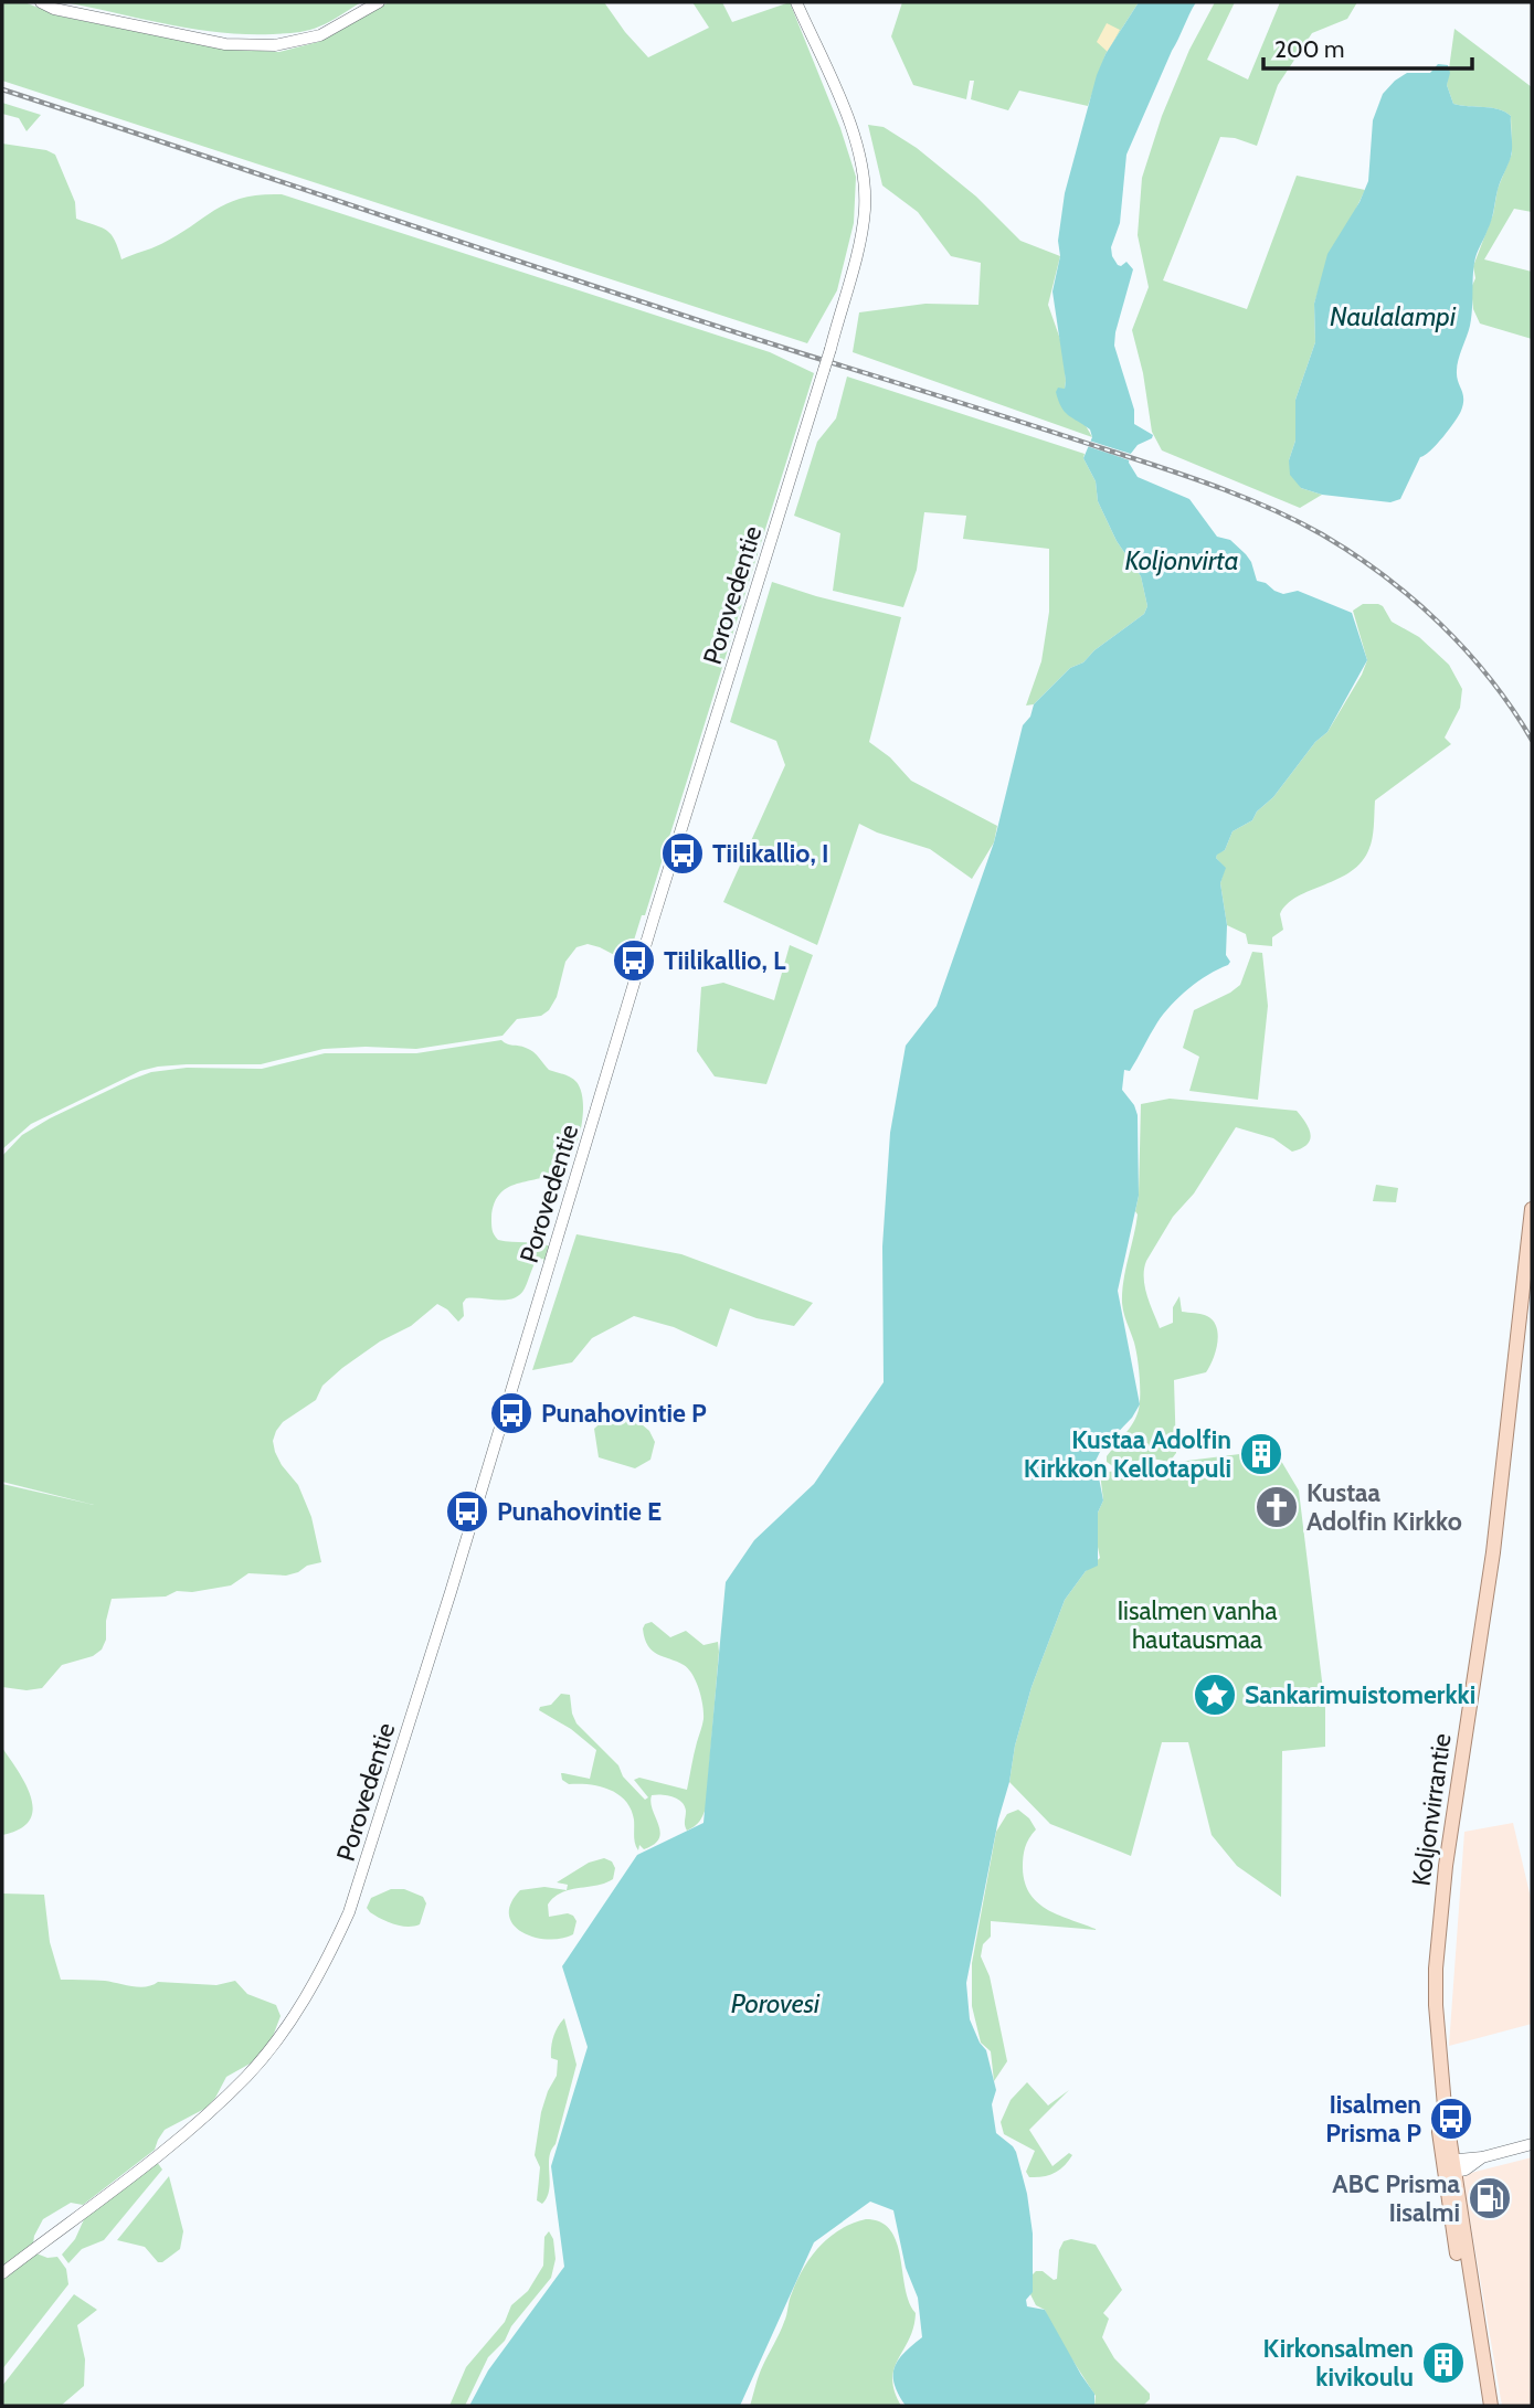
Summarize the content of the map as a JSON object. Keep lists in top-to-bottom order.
{
  "streets": {
    "main road": ["Koljonvirrantie"],
    "street": ["Porovedentie"]
  },
  "water": ["Naulalampi", "Koljonvirta", "Porovesi"],
  "parks": ["Iisalmen vanha hautausmaa"],
  "places": {
    "bus stop": [
      "Tiilikallio, I",
      "Tiilikallio, L",
      "Punahovintie P",
      "Punahovintie E",
      "Iisalmen Prisma P"
    ],
    "building": ["Kustaa Adolfin Kirkkon Kellotapuli", "Kirkonsalmen kivikoulu"],
    "church": ["Kustaa Adolfin Kirkko"],
    "place": ["Sankarimuistomerkki"],
    "fuel station": ["ABC Prisma Iisalmi"]
  },
  "scale_bar": "200 m"
}
